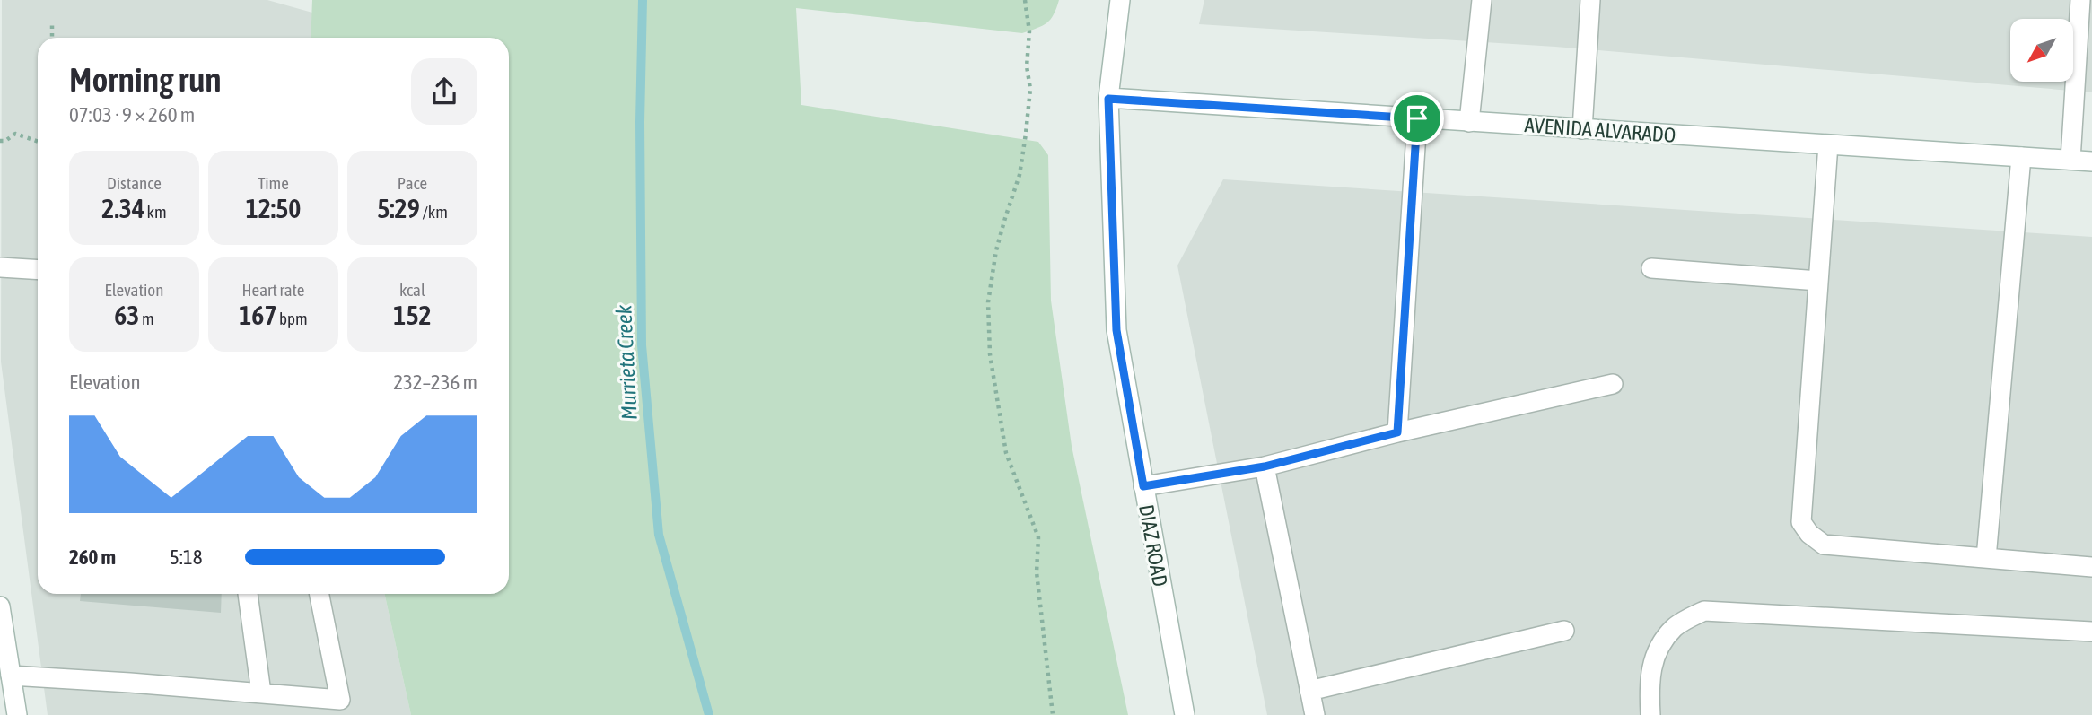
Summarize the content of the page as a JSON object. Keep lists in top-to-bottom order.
{
  "streets": {
    "street": ["AVENIDA ALVARADO", "DIAZ ROAD"]
  },
  "crossings": [
    ["AVENIDA ALVARADO", "DIAZ ROAD"]
  ],
  "water": ["Murrieta Creek"],
  "north": "bottom left",
  "page": {
    "heading": ["Morning run", "07:03 · 9 × 260 m"],
    "stats": [
      ["Distance", "2.34 km"],
      ["Time", "12:50"],
      ["Pace", "5:29 /km"],
      ["Elevation", "63 m"],
      ["Heart rate", "167 bpm"],
      ["kcal", "152"]
    ],
    "chart": ["Elevation", "232–236 m"],
    "list": [
      {
        "name": "260 m",
        "note": "5:18"
      }
    ]
  }
}
